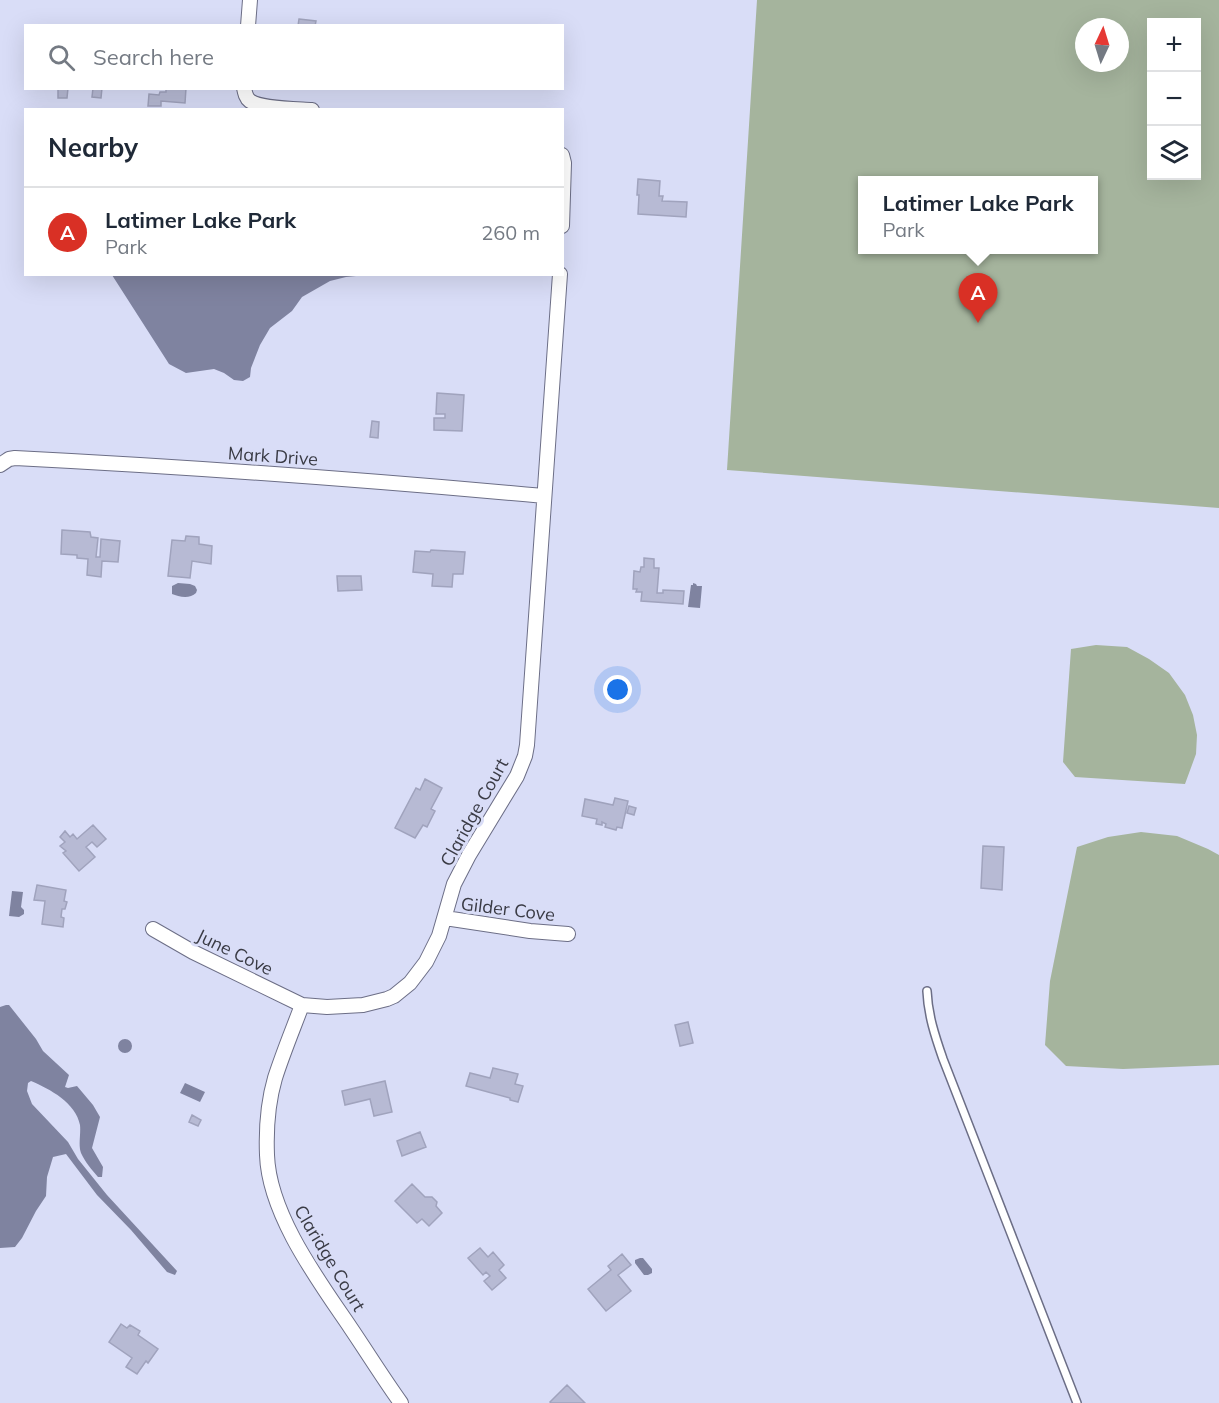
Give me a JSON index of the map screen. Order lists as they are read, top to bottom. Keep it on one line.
{"streets":{"street":["Mark Drive","Claridge Court","Gilder Cove","June Cove"]},"crossings":[["Mark Drive","Claridge Court"],["Claridge Court","Gilder Cove"],["Claridge Court","June Cove"]],"north":"top","page":{"map_buttons":["+","−"],"search":"Search here","heading":"Nearby","popup":["Latimer Lake Park","Park"],"list":[{"mark":"A","name":"Latimer Lake Park","note":"Park","value":"260 m"}],"pins":"A"}}
